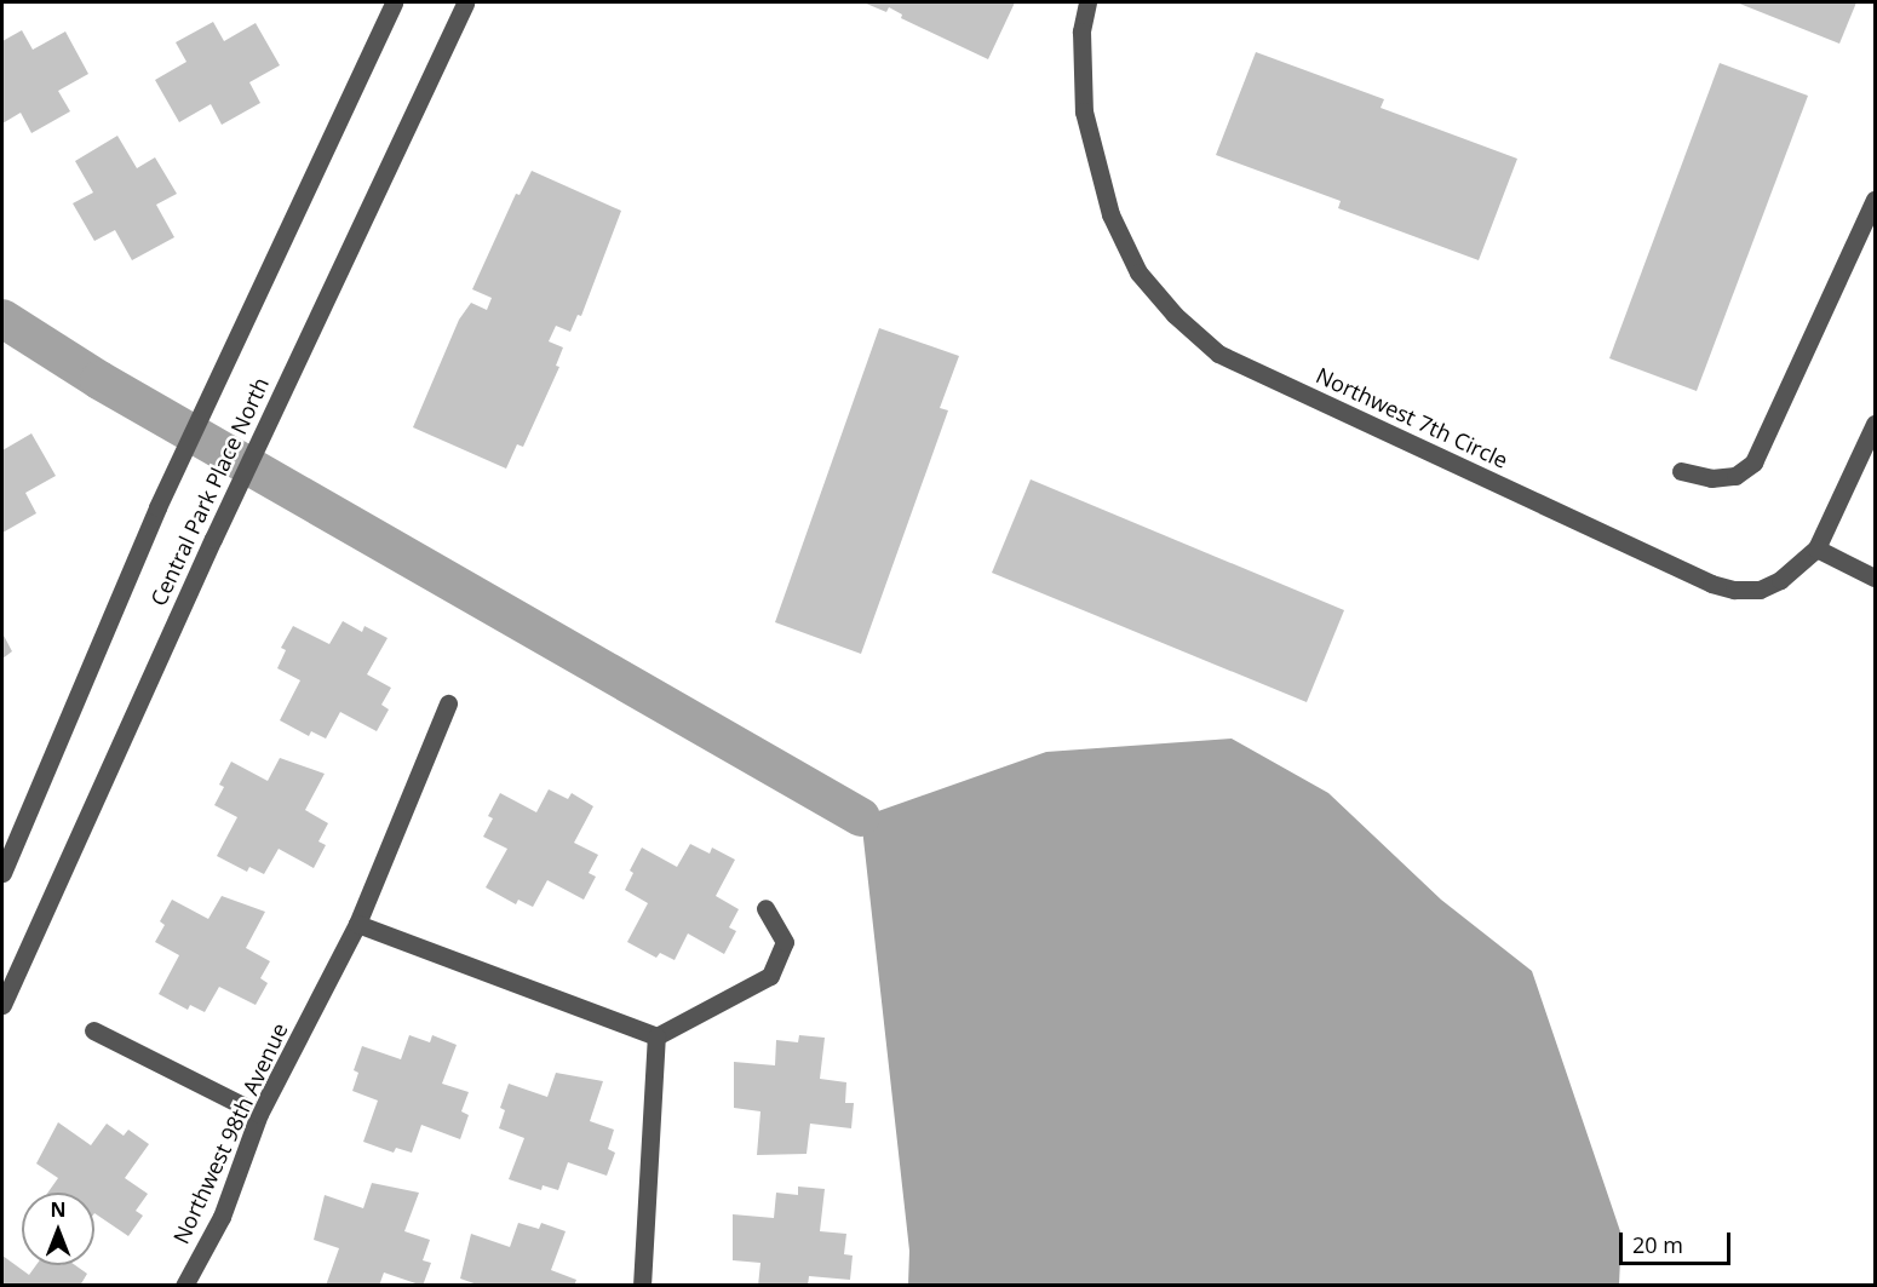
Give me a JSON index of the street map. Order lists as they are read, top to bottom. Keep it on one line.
{"streets":{"street":["Northwest 7th Circle","Central Park Place North","Northwest 98th Avenue"]},"scale_bar":"20 m","north":"top"}
